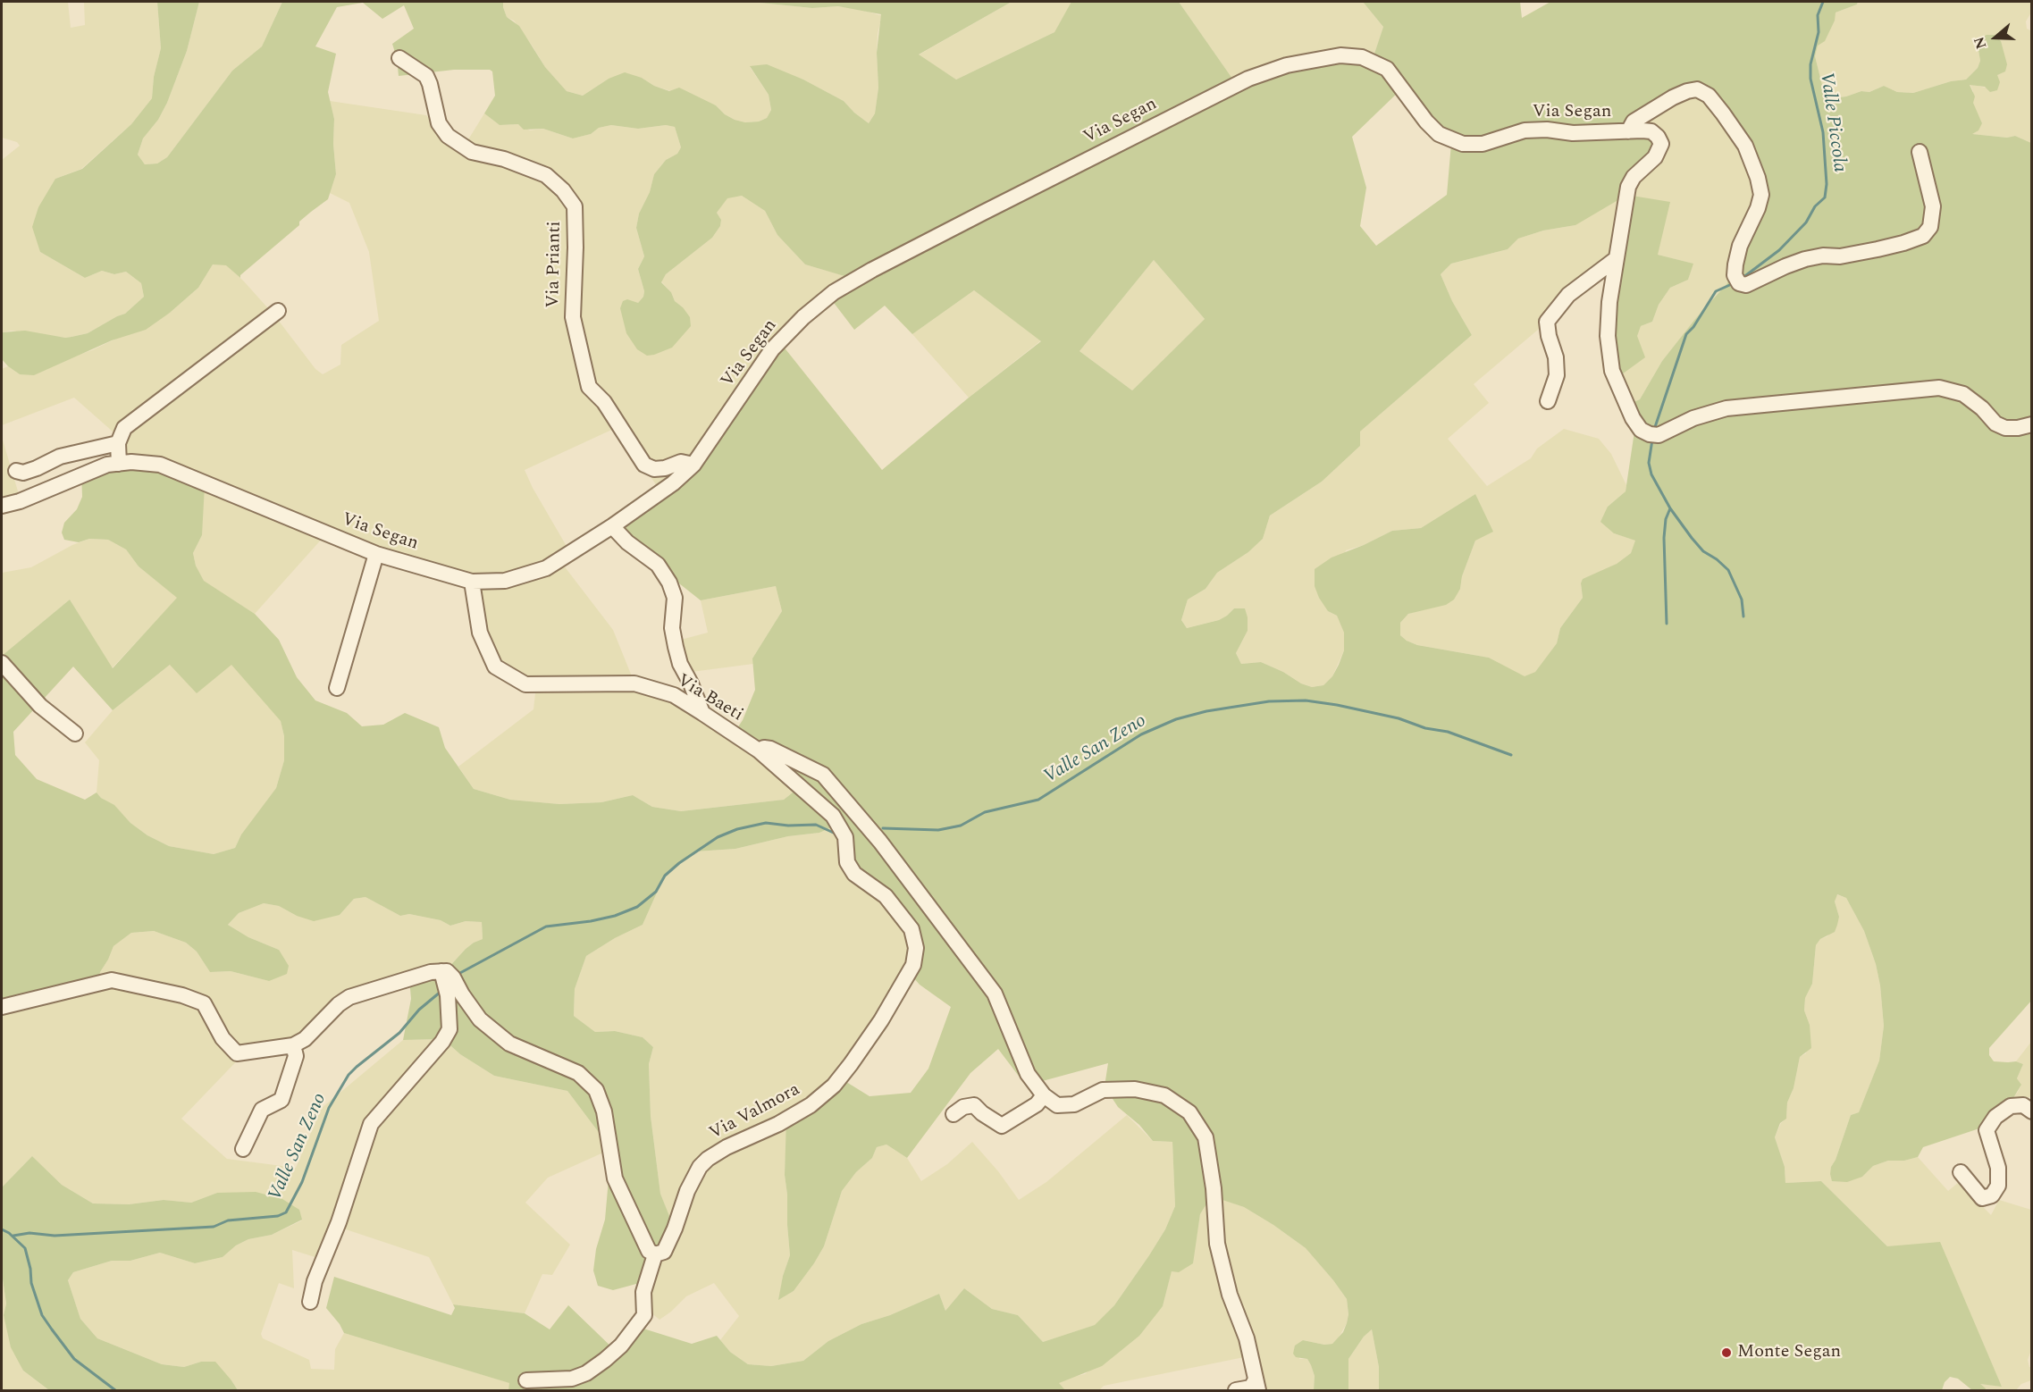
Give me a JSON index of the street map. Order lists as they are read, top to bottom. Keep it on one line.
{"streets":{"street":["Via Segan","Via Prianti","Via Baeti","Via Valmora"]},"crossings":[["Via Segan","Via Prianti"],["Via Segan","Via Baeti"],["Via Baeti","Via Valmora"]],"water":["Valle Piccola","Valle San Zeno"],"places":["Monte Segan"],"north":"left"}
